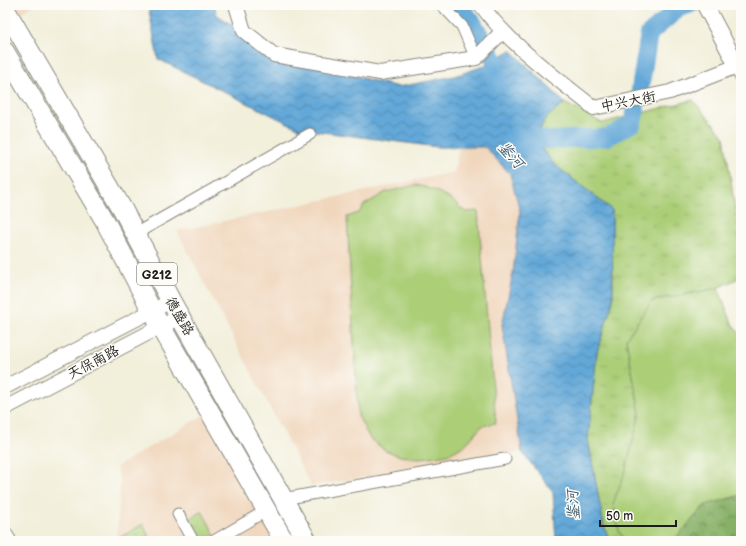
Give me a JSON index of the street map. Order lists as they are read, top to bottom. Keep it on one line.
{"streets":{"highway":["G212","德盛路"],"street":["中兴大街","天保南路"]},"crossings":[["G212","天保南路"],["德盛路","天保南路"]],"water":["鉴河"],"scale_bar":"50 m"}
